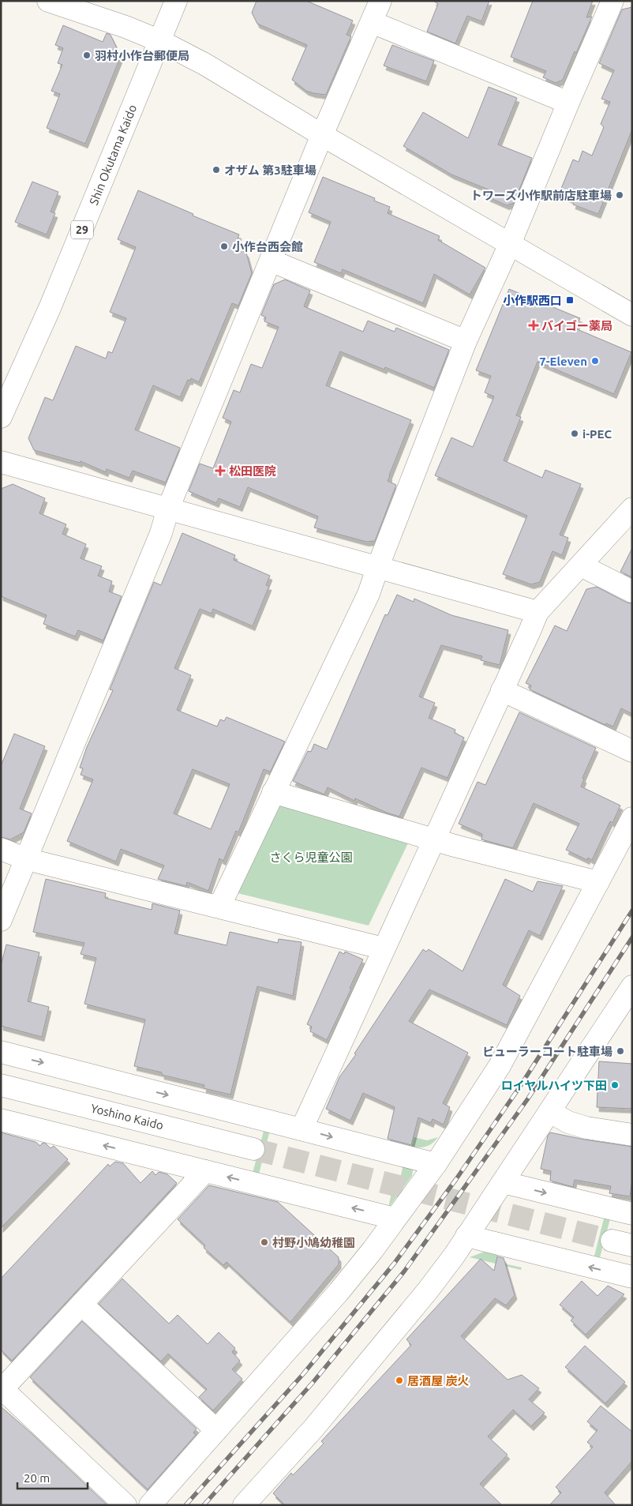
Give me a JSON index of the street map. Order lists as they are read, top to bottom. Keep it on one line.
{"streets":{"street":["Shin Okutama Kaido","29","Yoshino Kaido"]},"parks":["さくら児童公園"],"places":{"other":["羽村小作台郵便局","オザム 第3駐車場","トワーズ小作駅前店駐車場","小作台西会館","7-Eleven","i-PEC","ビューラーコート駐車場","ロイヤルハイツ下田","村野小鳩幼稚園","居酒屋 炭火"],"transit":["小作駅西口"],"health":["バイゴー薬局","松田医院"]},"scale_bar":"20 m"}
